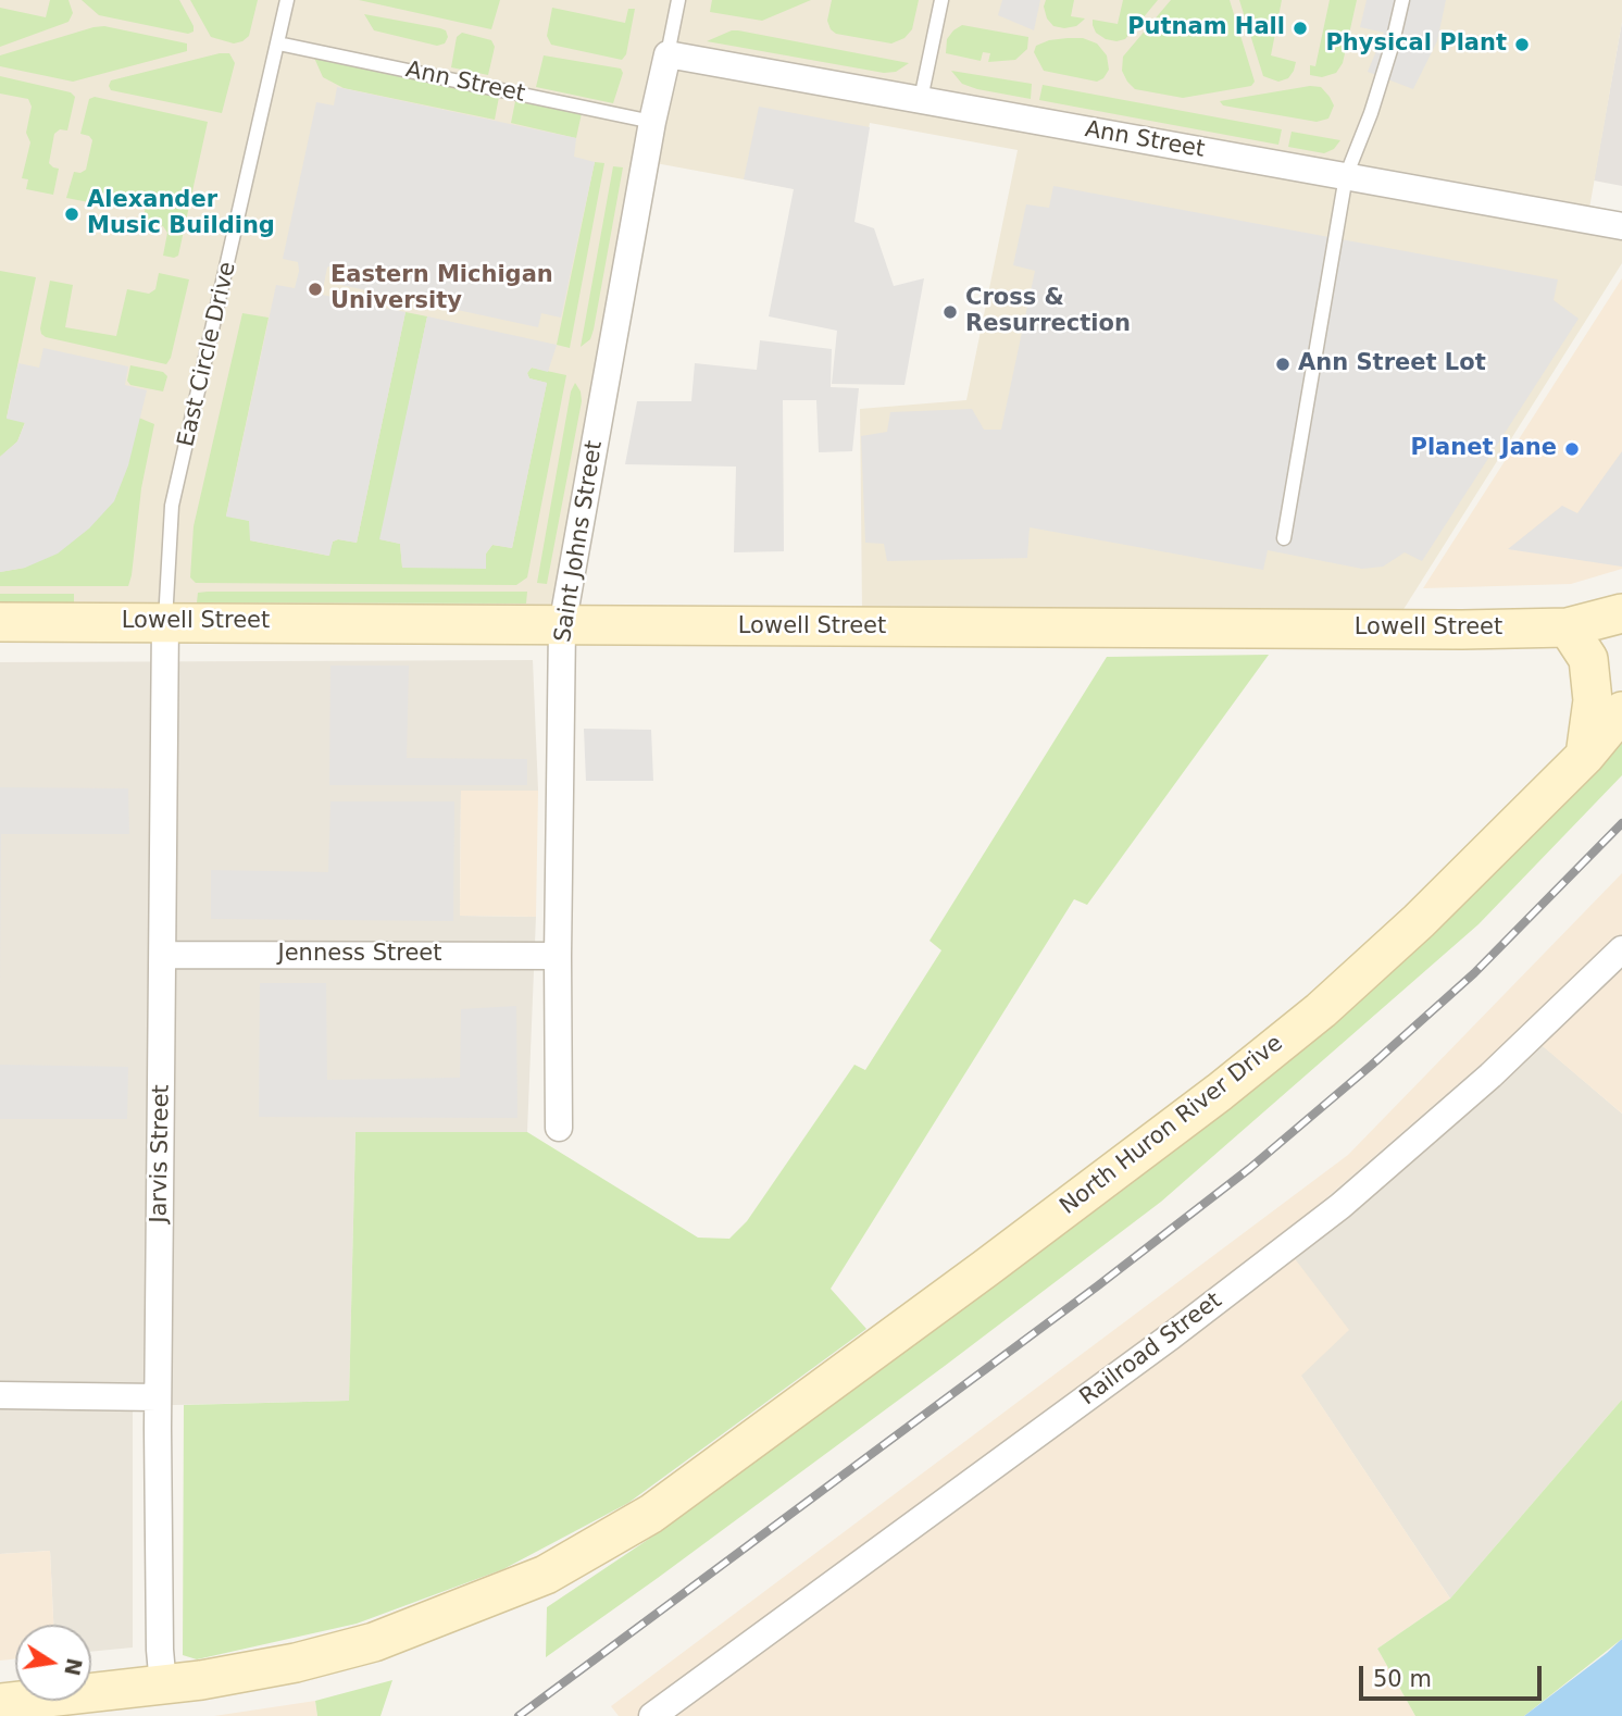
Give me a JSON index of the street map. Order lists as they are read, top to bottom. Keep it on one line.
{"streets":{"main road":["Lowell Street","North Huron River Drive"],"street":["Ann Street","Saint Johns Street","Jenness Street","Jarvis Street","Railroad Street"],"lane":["East Circle Drive"]},"crossings":[["Ann Street","East Circle Drive"],["Ann Street","Saint Johns Street"],["East Circle Drive","Lowell Street"],["East Circle Drive","Jarvis Street"],["Saint Johns Street","Lowell Street"],["Saint Johns Street","Jenness Street"],["Lowell Street","Jarvis Street"],["Jenness Street","Jarvis Street"],["North Huron River Drive","Jarvis Street"]],"places":["Putnam Hall","Physical Plant","Alexander Music Building","Eastern Michigan University","Cross & Resurrection","Ann Street Lot","Planet Jane"],"scale_bar":"50 m","north":"right"}
